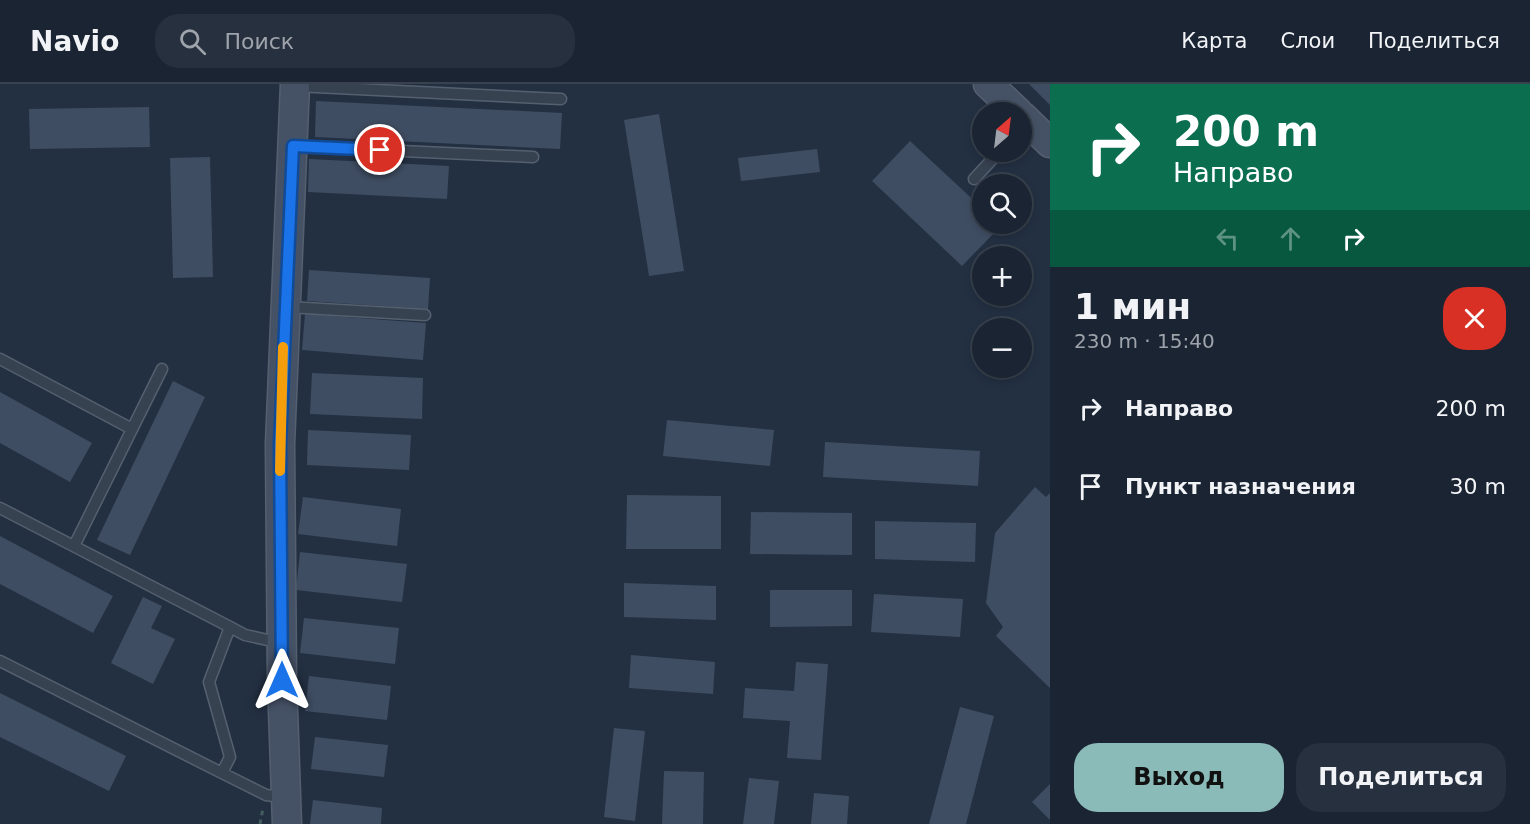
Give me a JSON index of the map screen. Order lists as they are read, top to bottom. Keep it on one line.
{"north":"top right","page":{"header":"Navio","search":"Поиск","nav":["Карта","Слои","Поделиться"],"turn":["200 m","Направо"],"map_buttons":["+","−"],"heading":["1 мин","230 m · 15:40"],"list":[{"name":"Направо","value":"200 m"},{"name":"Пункт назначения","value":"30 m"}],"buttons":["Выход","Поделиться"]}}
